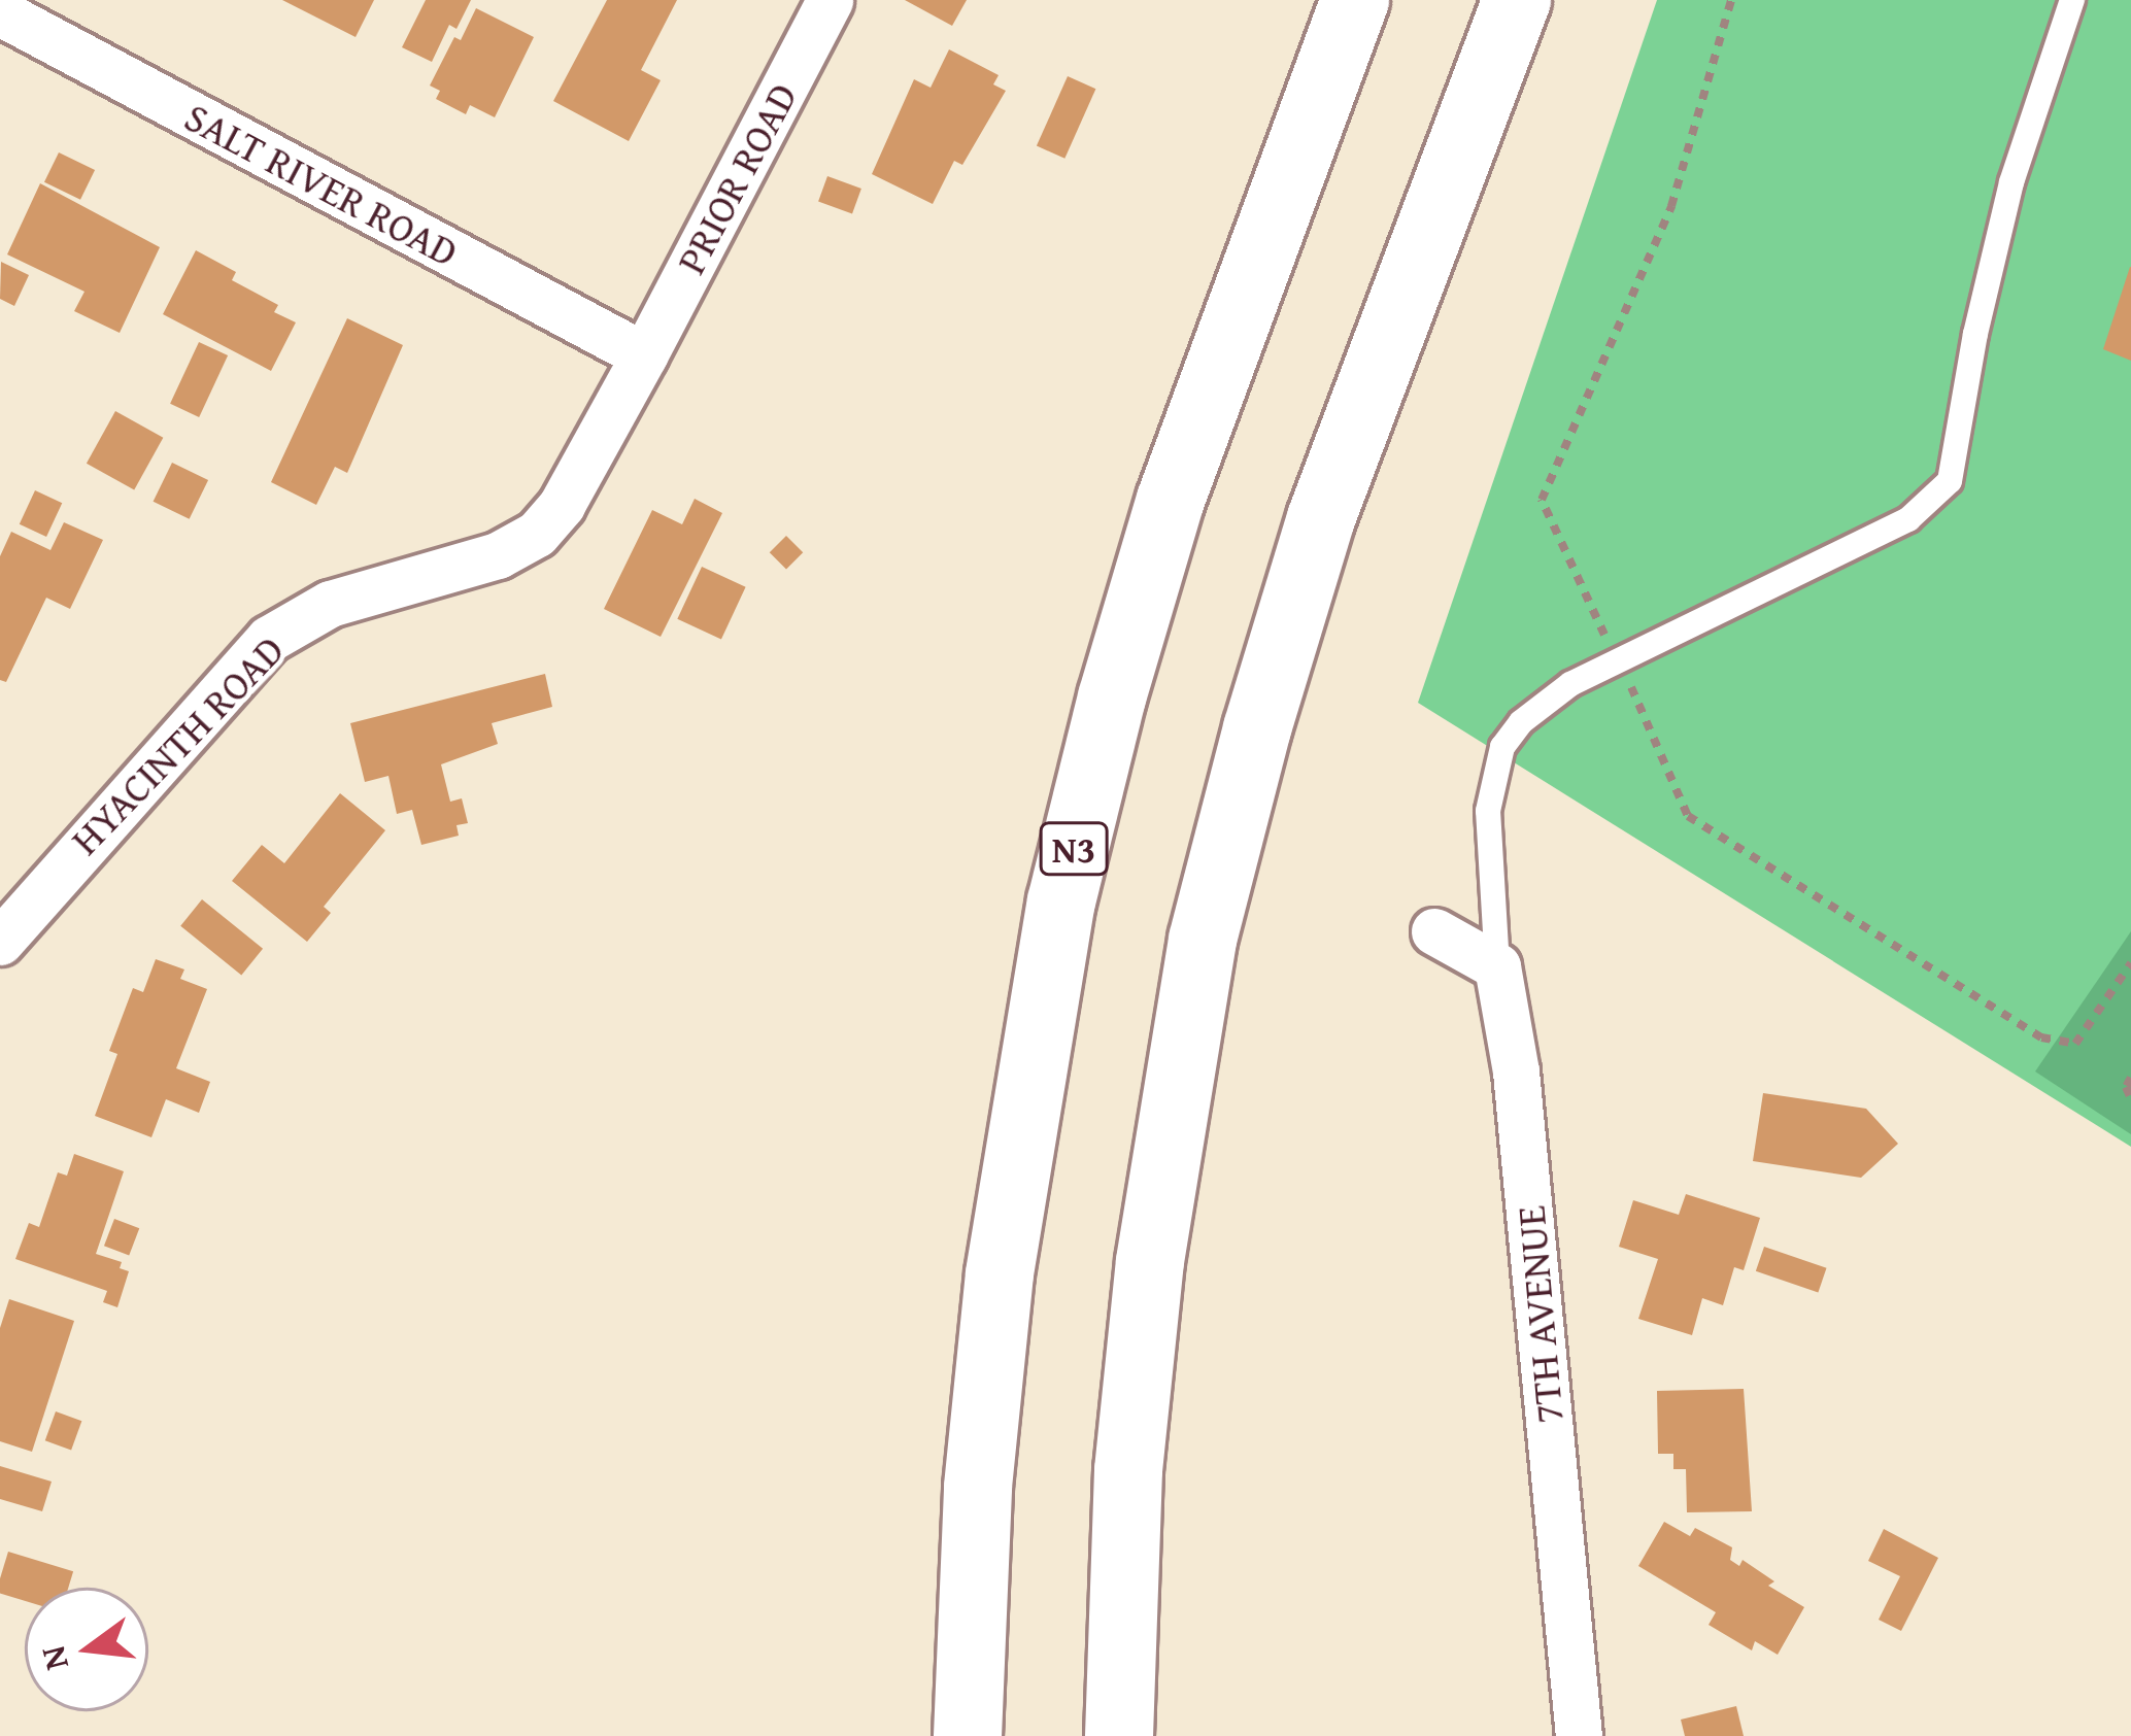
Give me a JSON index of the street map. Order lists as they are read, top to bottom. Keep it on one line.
{"streets":{"highway":["N3"],"street":["PRIOR ROAD","SALT RIVER ROAD","HYACINTH ROAD","7TH AVENUE"]},"crossings":[["PRIOR ROAD","SALT RIVER ROAD"],["PRIOR ROAD","HYACINTH ROAD"],["SALT RIVER ROAD","HYACINTH ROAD"]],"north":"left"}
